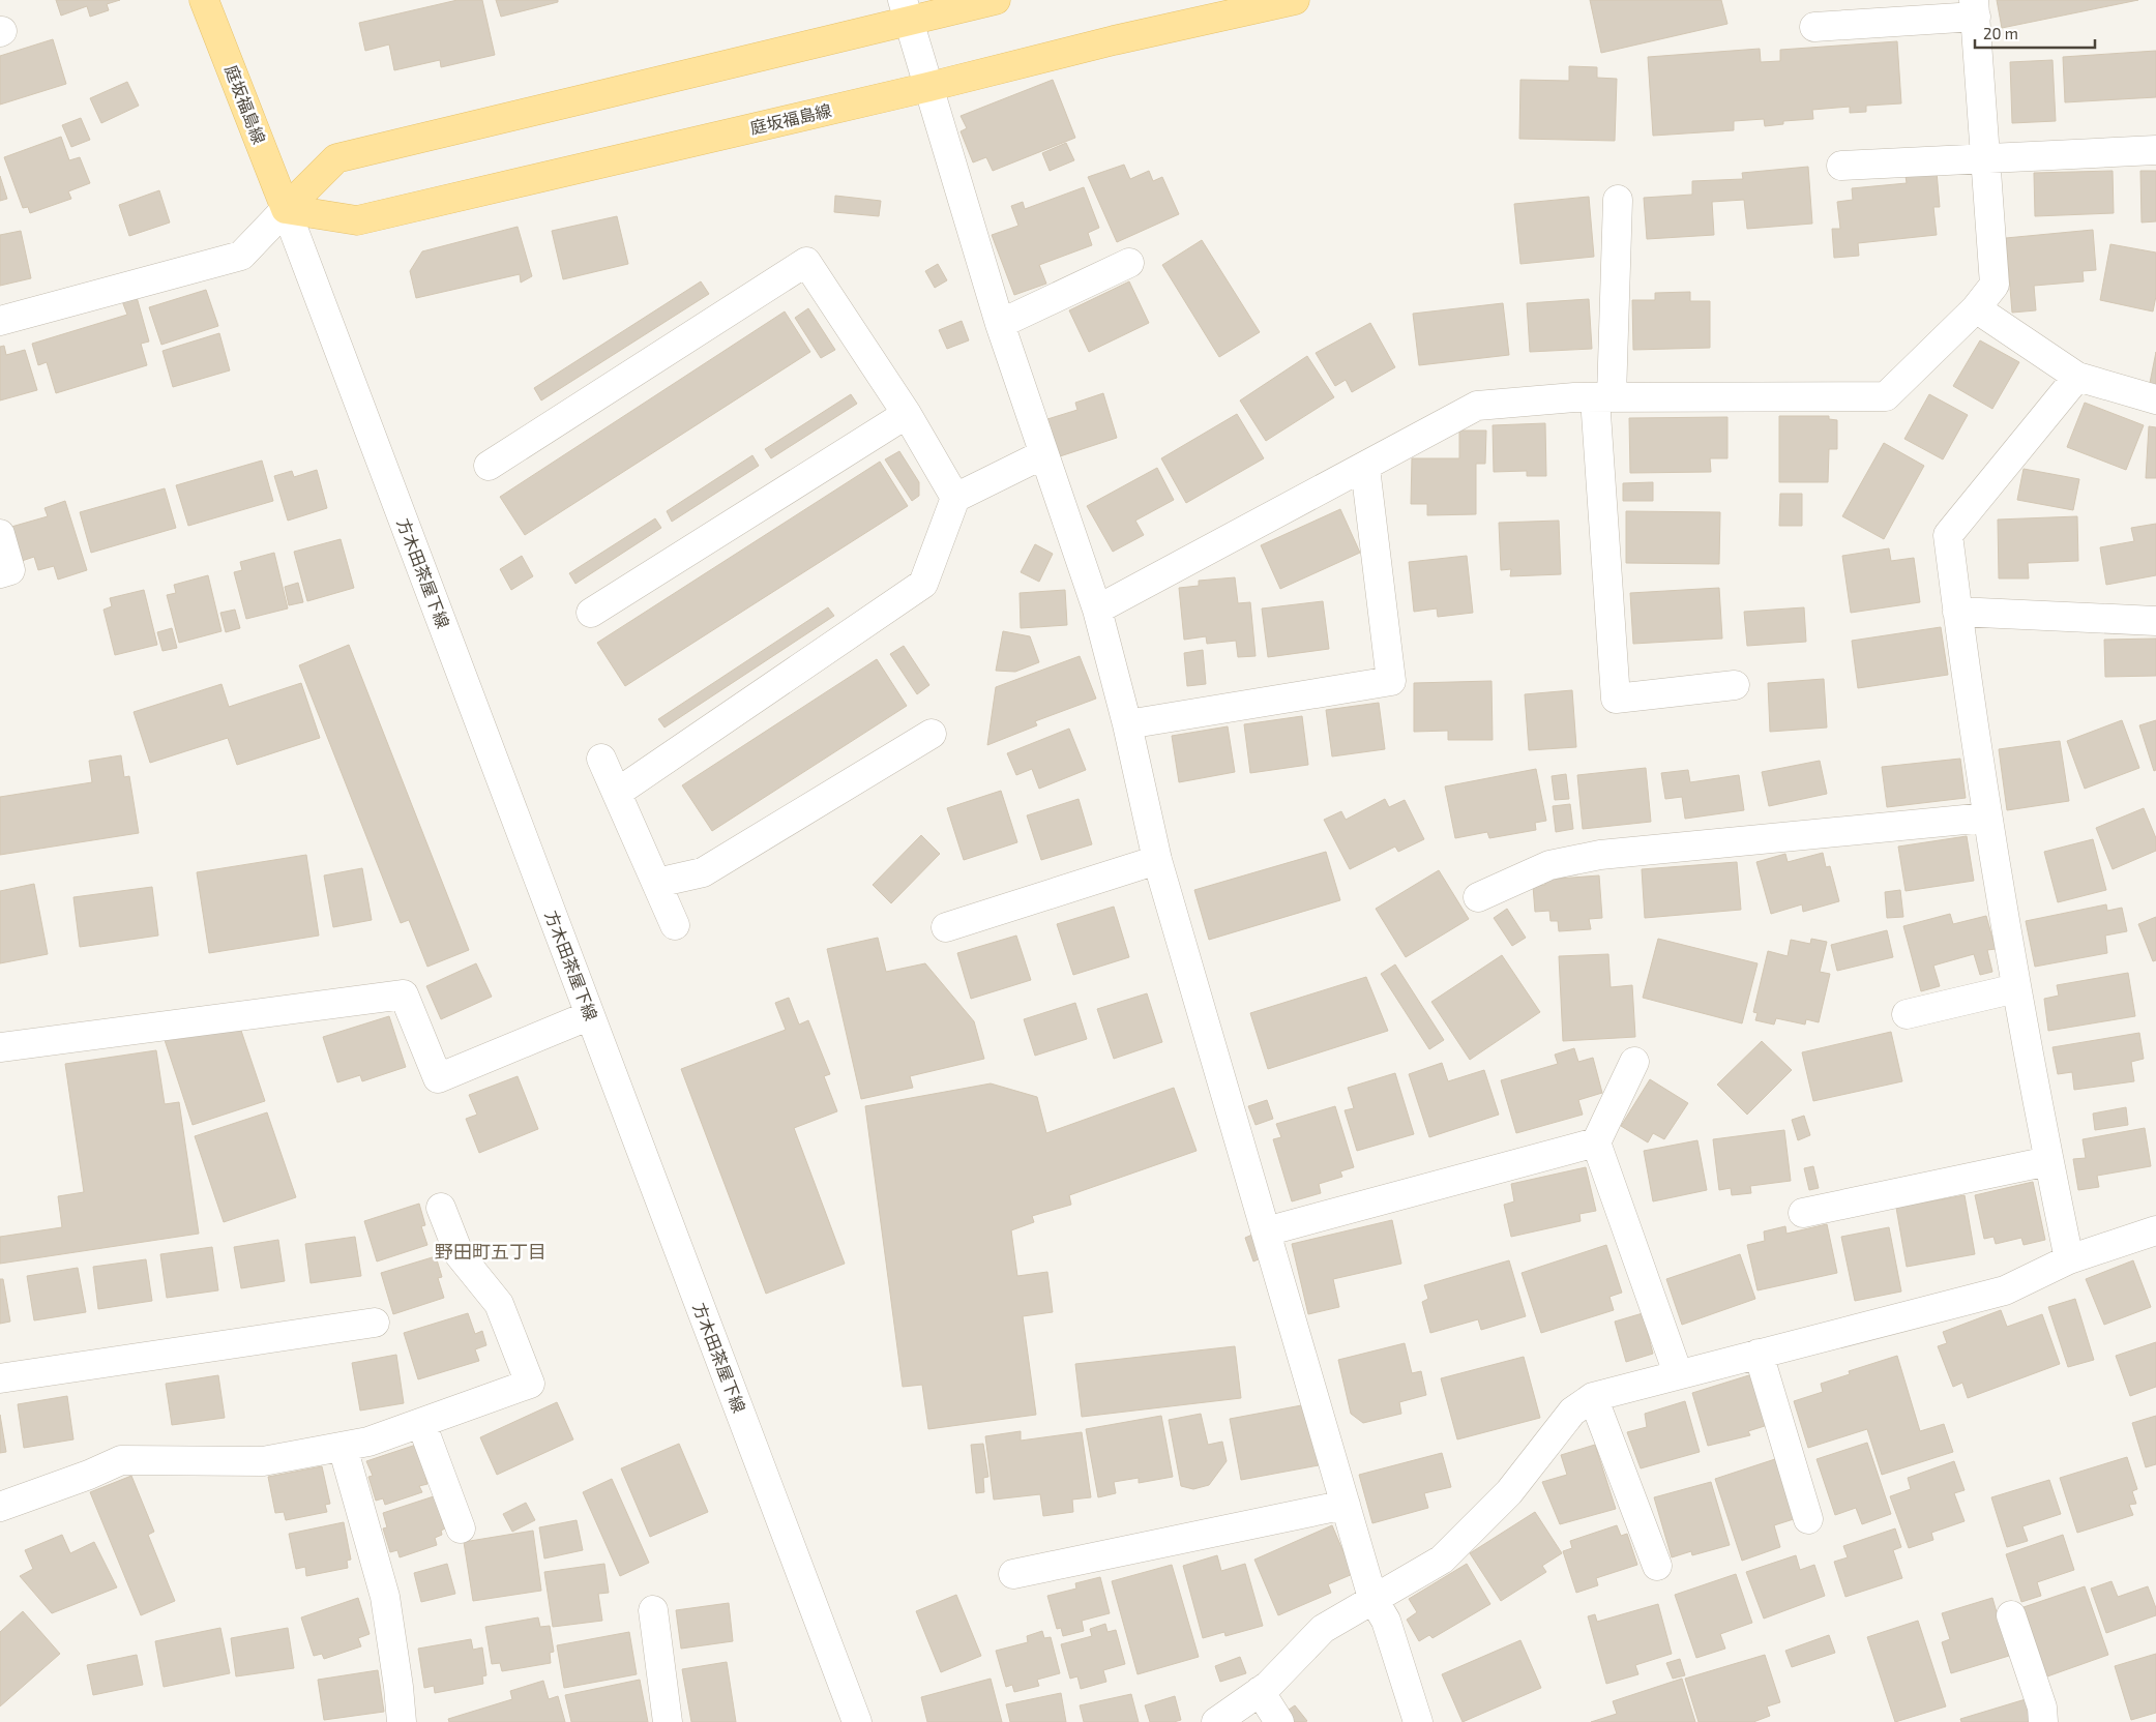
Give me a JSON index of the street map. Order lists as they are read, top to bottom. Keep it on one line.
{"streets":{"main road":["庭坂福島線"],"street":["方木田茶屋下線"]},"crossings":[["庭坂福島線","方木田茶屋下線"]],"districts":["野田町五丁目"],"scale_bar":"20 m"}
